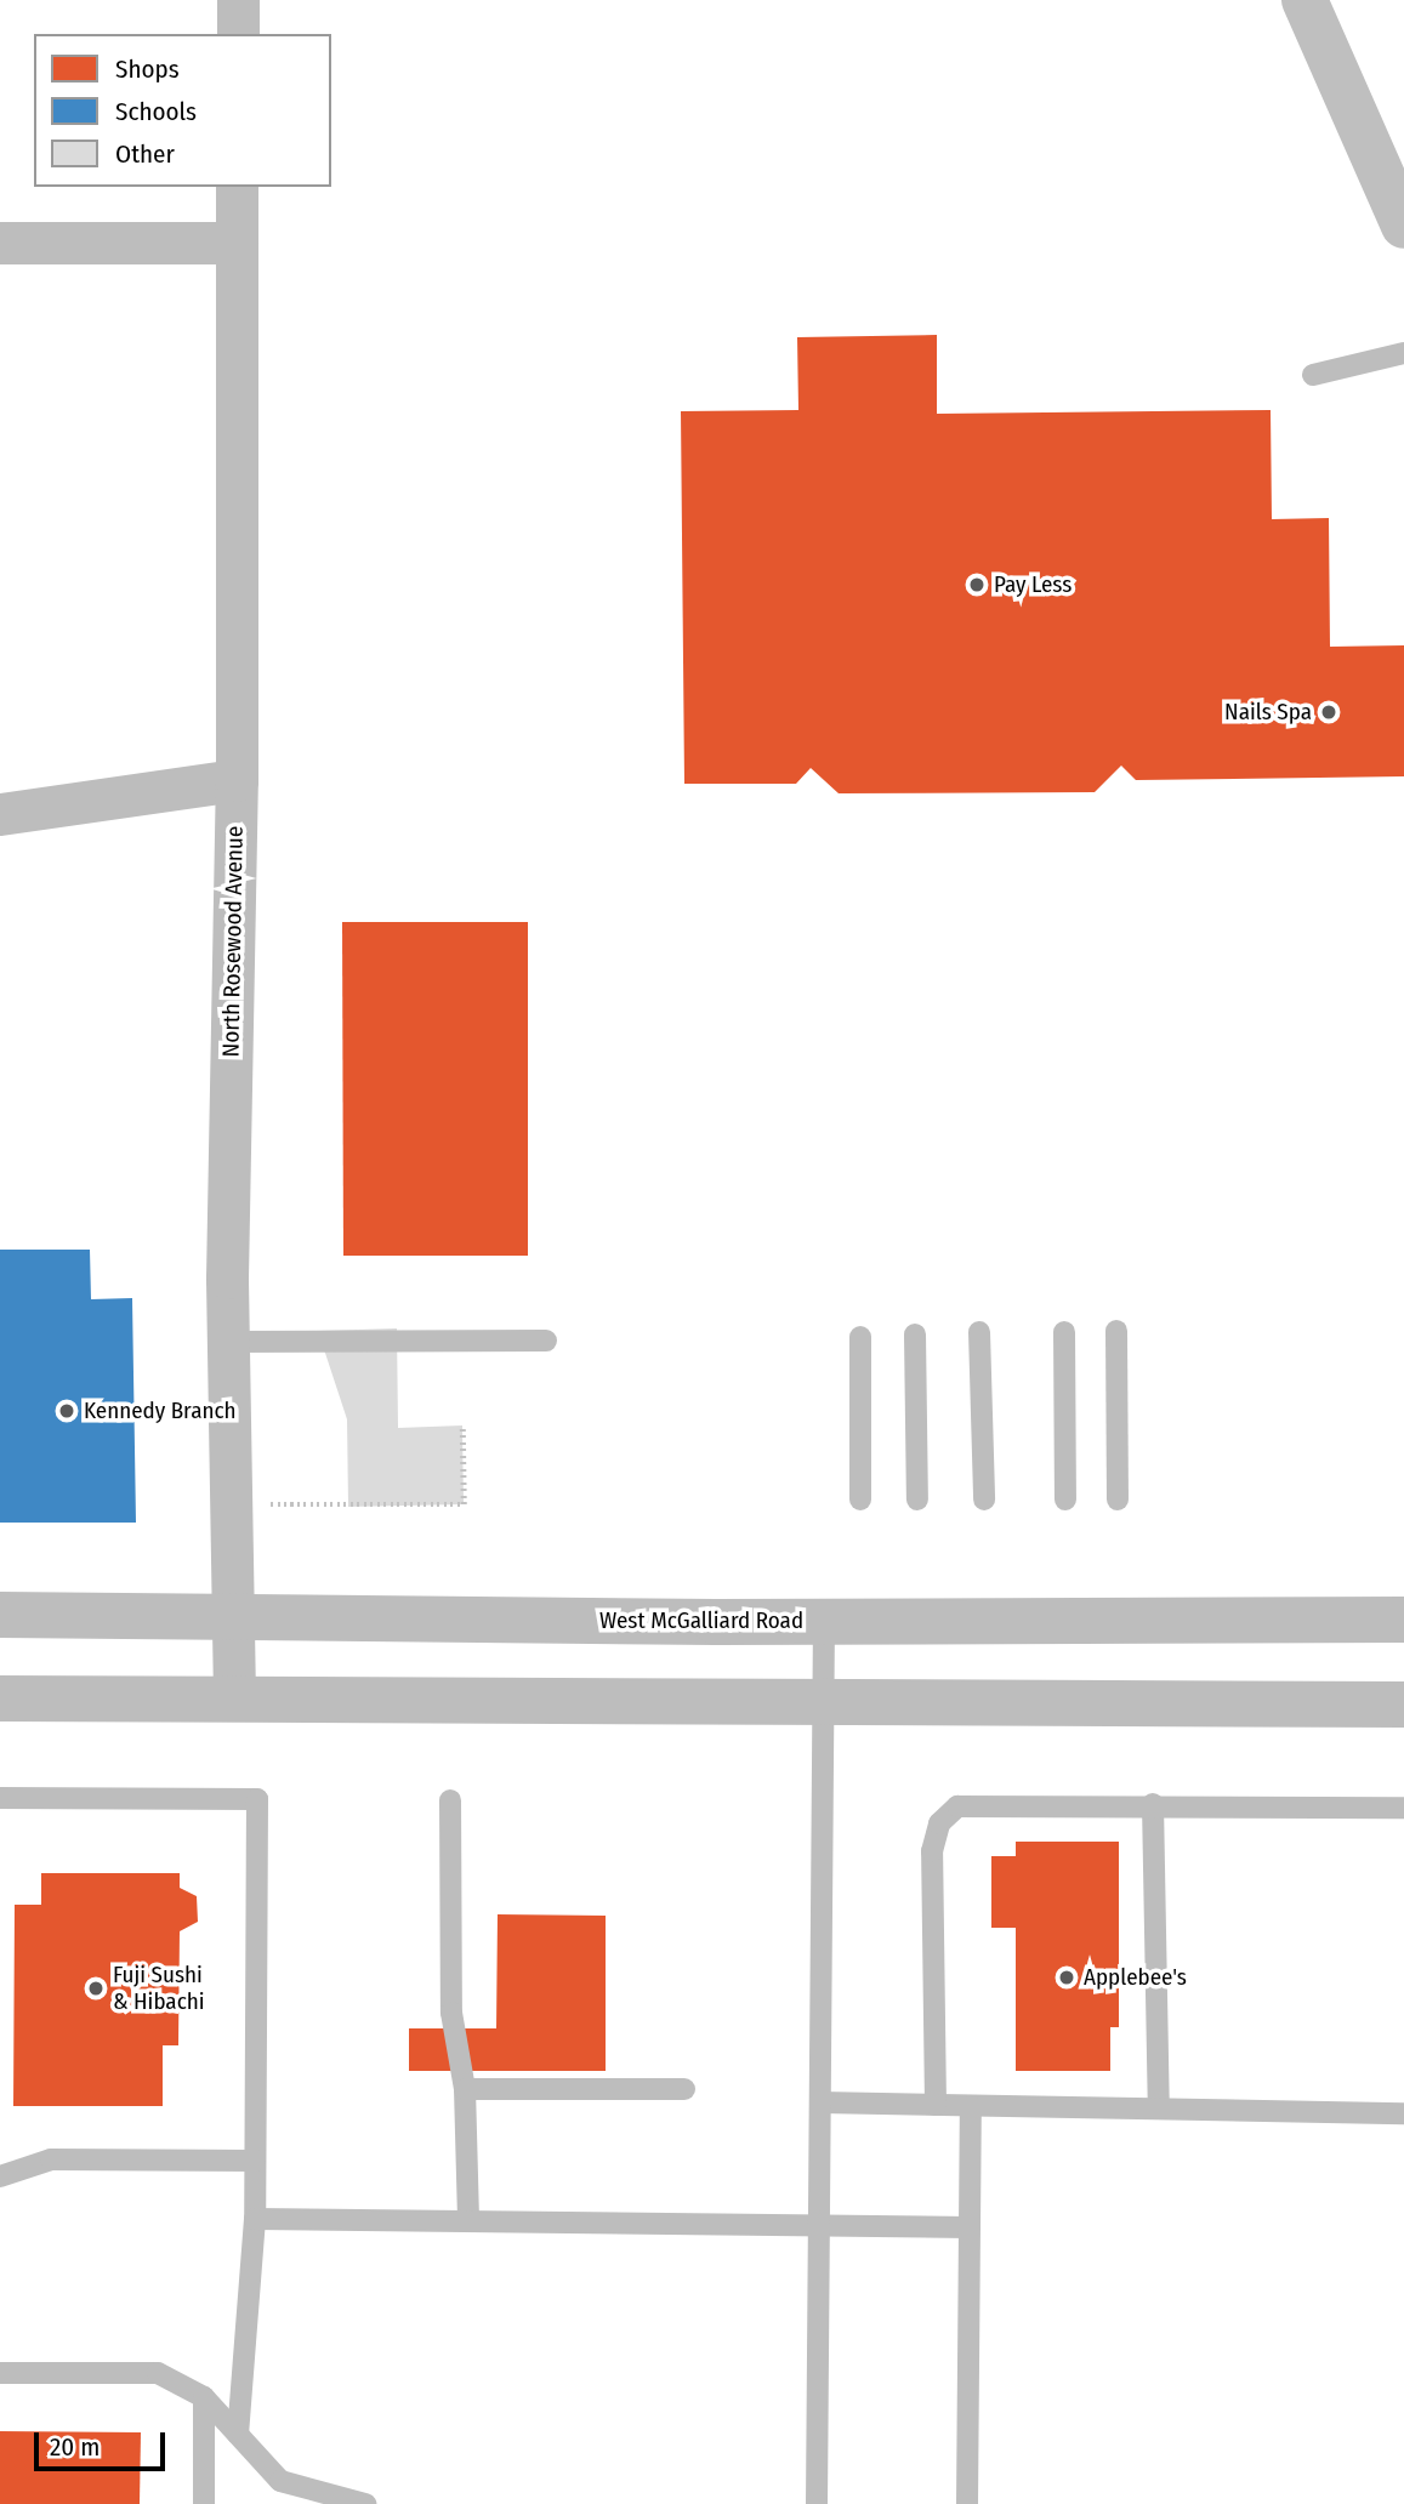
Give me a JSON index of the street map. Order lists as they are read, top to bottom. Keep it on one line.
{"streets":{"main road":["West McGalliard Road"],"street":["North Rosewood Avenue"]},"crossings":[["North Rosewood Avenue","West McGalliard Road"]],"places":["Pay Less","Nails Spa","Kennedy Branch","Applebee's","Fuji Sushi & Hibachi"],"legend":["Shops","Schools","Other"],"scale_bar":"20 m"}
